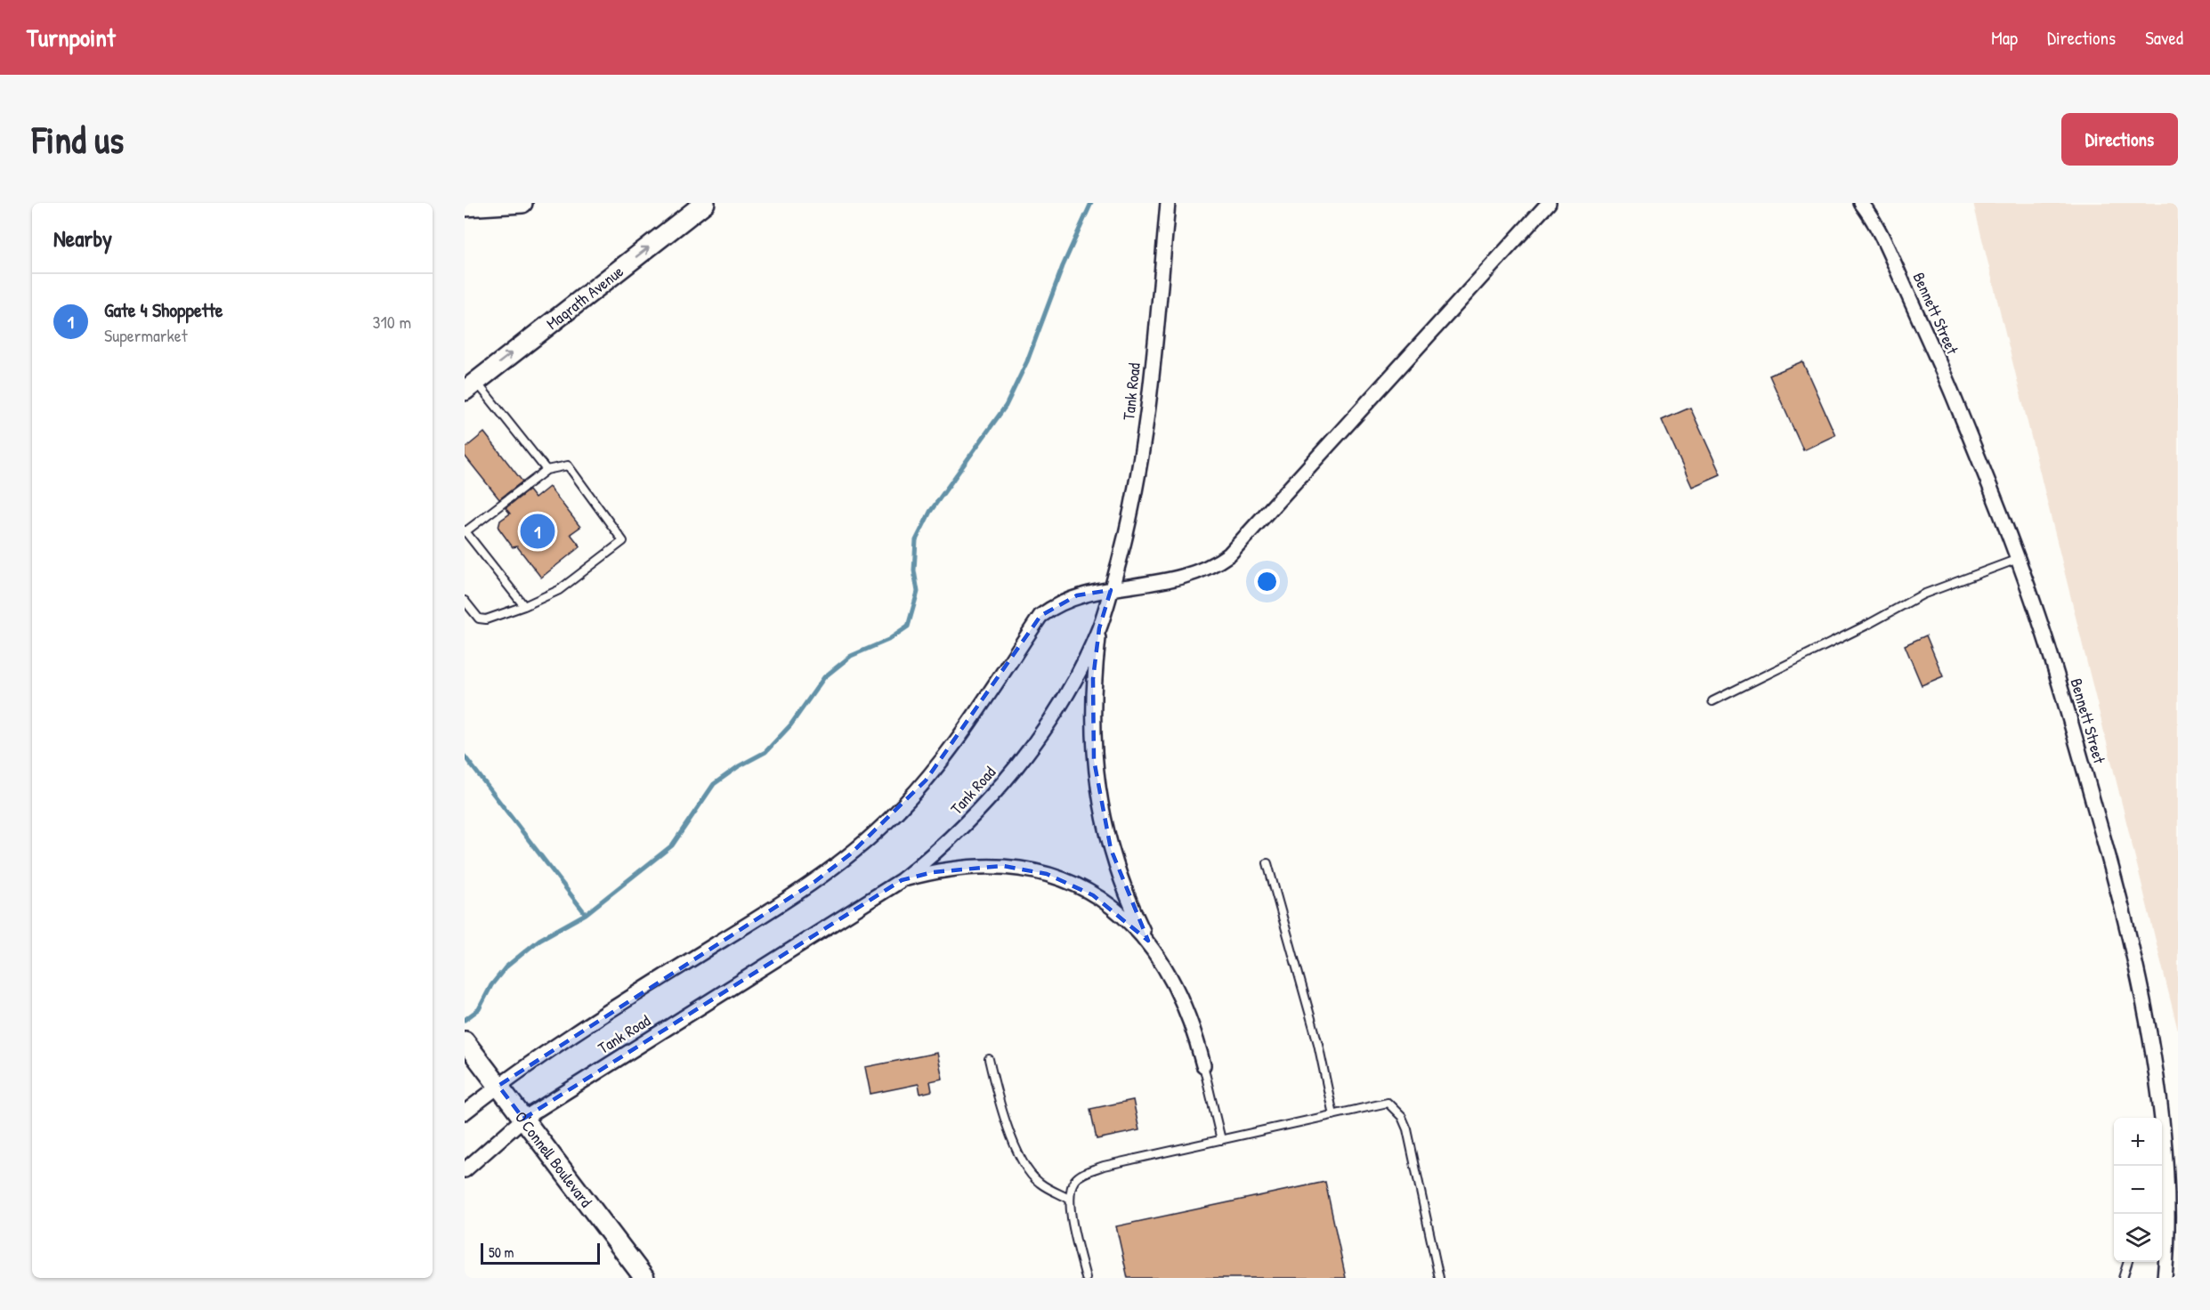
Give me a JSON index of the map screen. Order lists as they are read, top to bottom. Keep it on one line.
{"streets":{"main road":["Magrath Avenue","O'Connell Boulevard"],"street":["Bennett Street","Tank Road"]},"crossings":[["Tank Road","O'Connell Boulevard"]],"one_way":["Magrath Avenue"],"scale_bar":"50 m","page":{"header":"Turnpoint","nav":["Map","Directions","Saved"],"buttons":"Directions","title":"Find us","heading":"Nearby","list":[{"mark":"1","name":"Gate 4 Shoppette","note":"Supermarket","value":"310 m"}],"pins":"1","map_buttons":["+","−"],"scale":"50 m"}}
